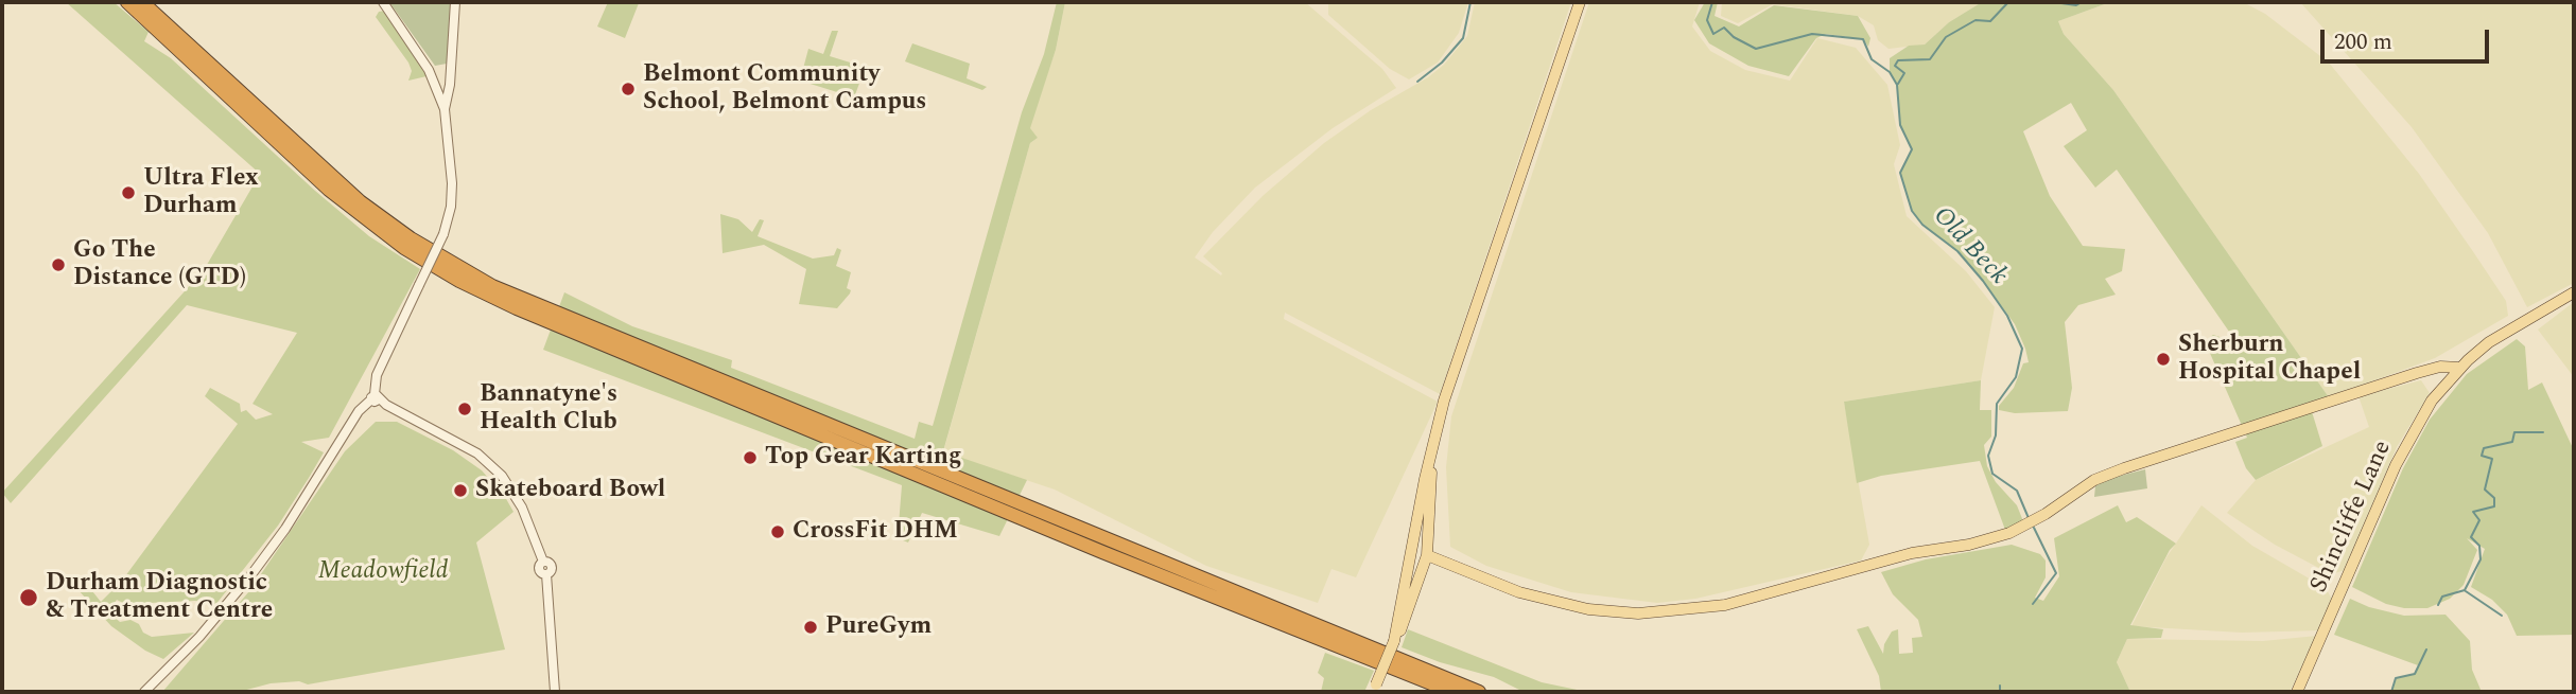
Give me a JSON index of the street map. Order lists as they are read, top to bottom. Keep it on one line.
{"streets":{"main road":["Shincliffe Lane"]},"water":["Old Beck"],"parks":["Meadowfield"],"places":["Belmont Community School, Belmont Campus","Ultra Flex Durham","Go The Distance (GTD)","Sherburn Hospital Chapel","Bannatyne's Health Club","Top Gear Karting","Skateboard Bowl","CrossFit DHM","Durham Diagnostic & Treatment Centre","PureGym"],"scale_bar":"200 m"}
